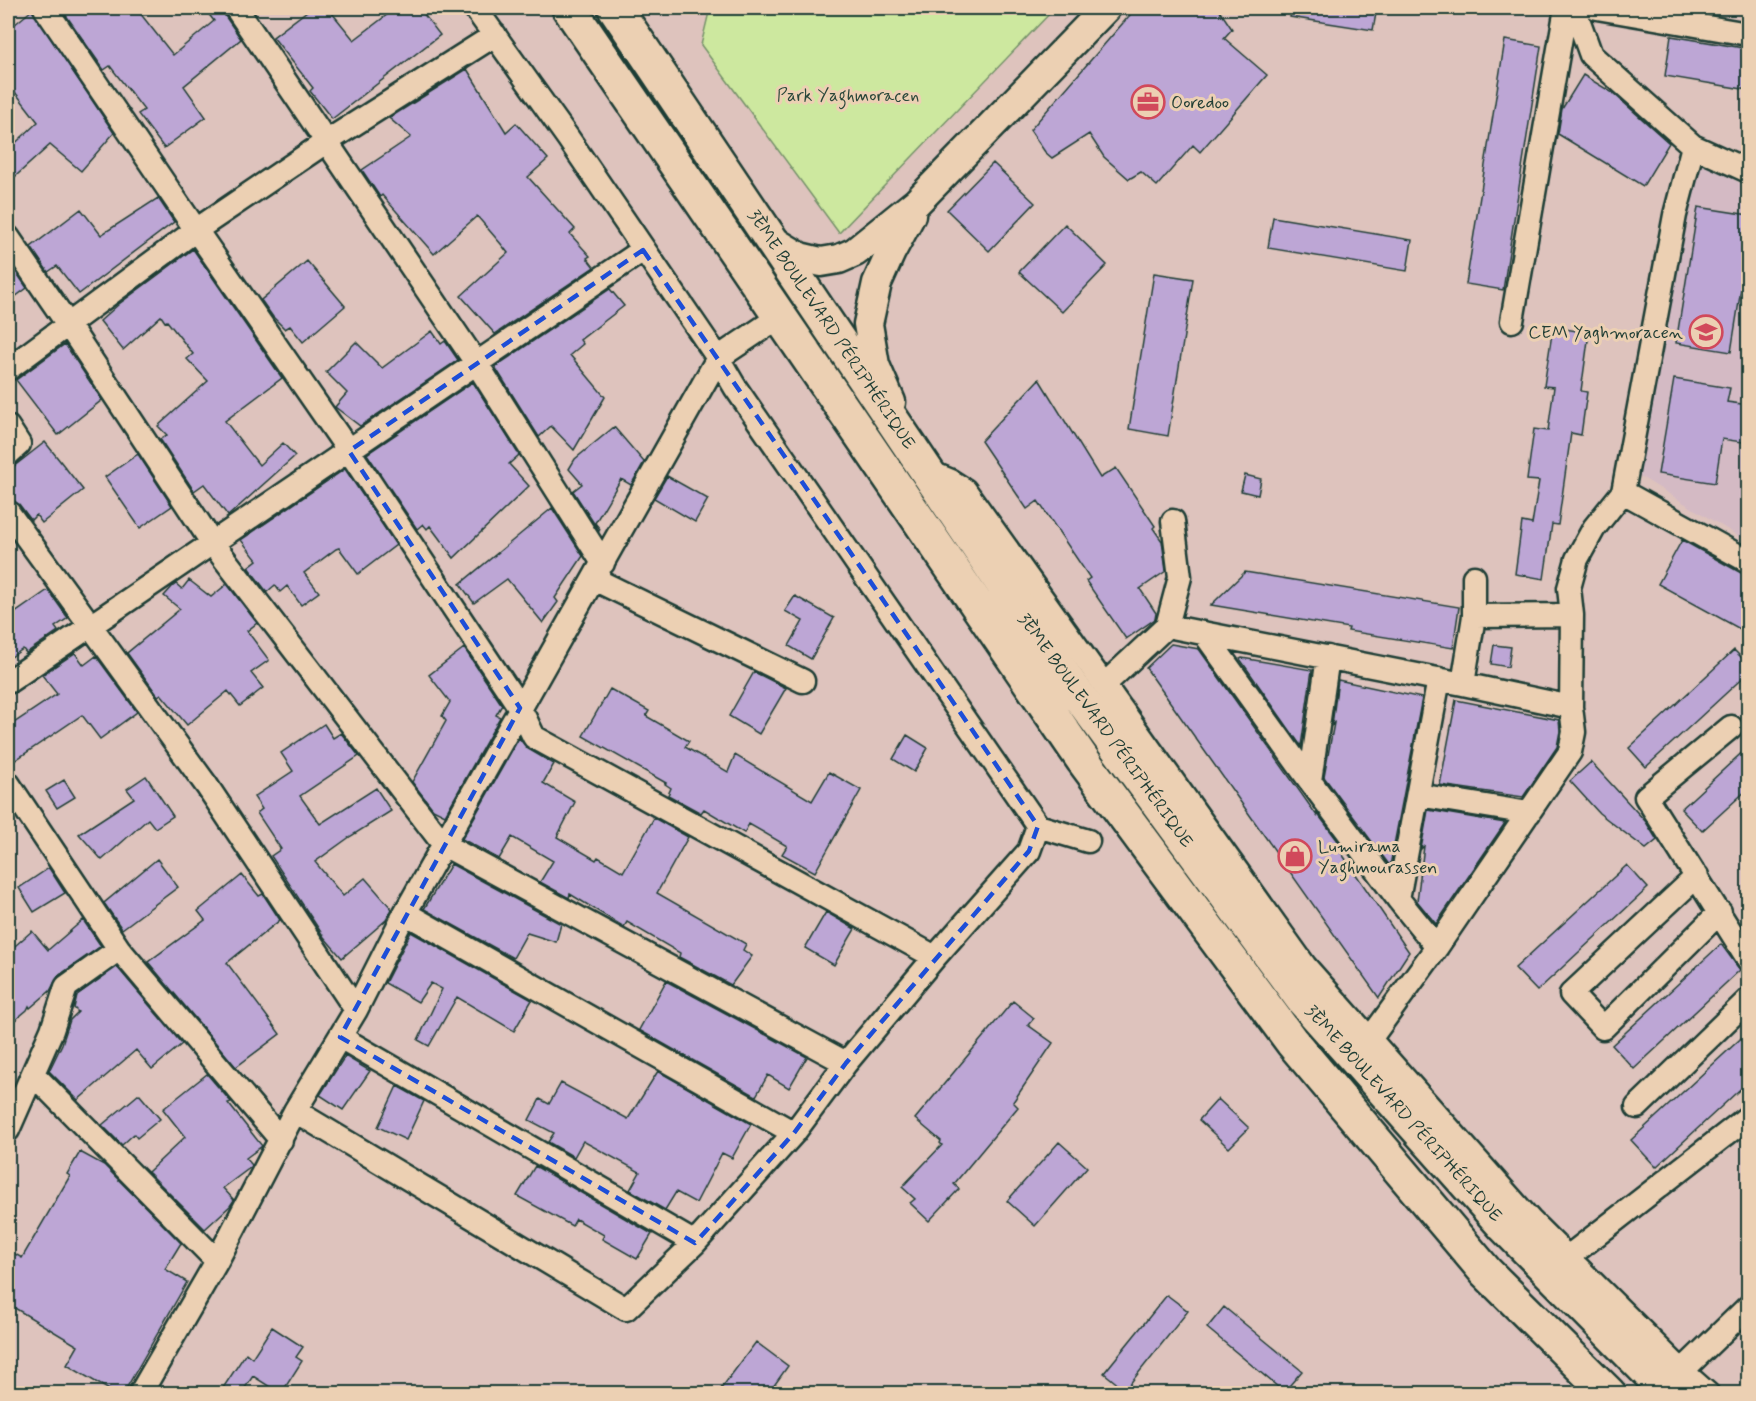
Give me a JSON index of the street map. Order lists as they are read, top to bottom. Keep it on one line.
{"streets":{"highway":["3ÈME BOULEVARD PÉRIPHÉRIQUE"]},"parks":["Park Yaghmoracen"],"places":{"office":["Ooredoo"],"school or university":["CEM Yaghmoracen"],"shop":["Lumirama Yaghmourassen"]}}
